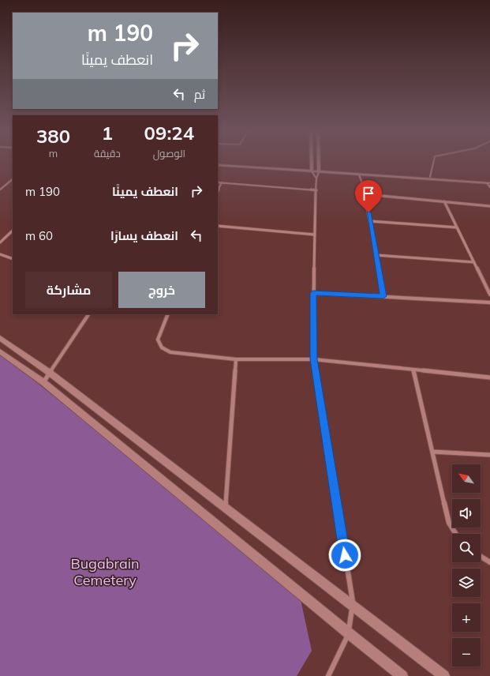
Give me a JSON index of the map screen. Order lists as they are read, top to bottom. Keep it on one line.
{"parks":["Bugabrain Cemetery"],"north":"top left","page":{"turn":["190 m","انعطف يمينًا"],"then":"ثم","eta":["09:24","الوصول","1","دقيقة","380","m"],"list":[{"name":"انعطف يمينًا","value":"190 m"},{"name":"انعطف يسارًا","value":"60 m"}],"buttons":["خروج","مشاركة"],"map_buttons":["+","−"]}}
